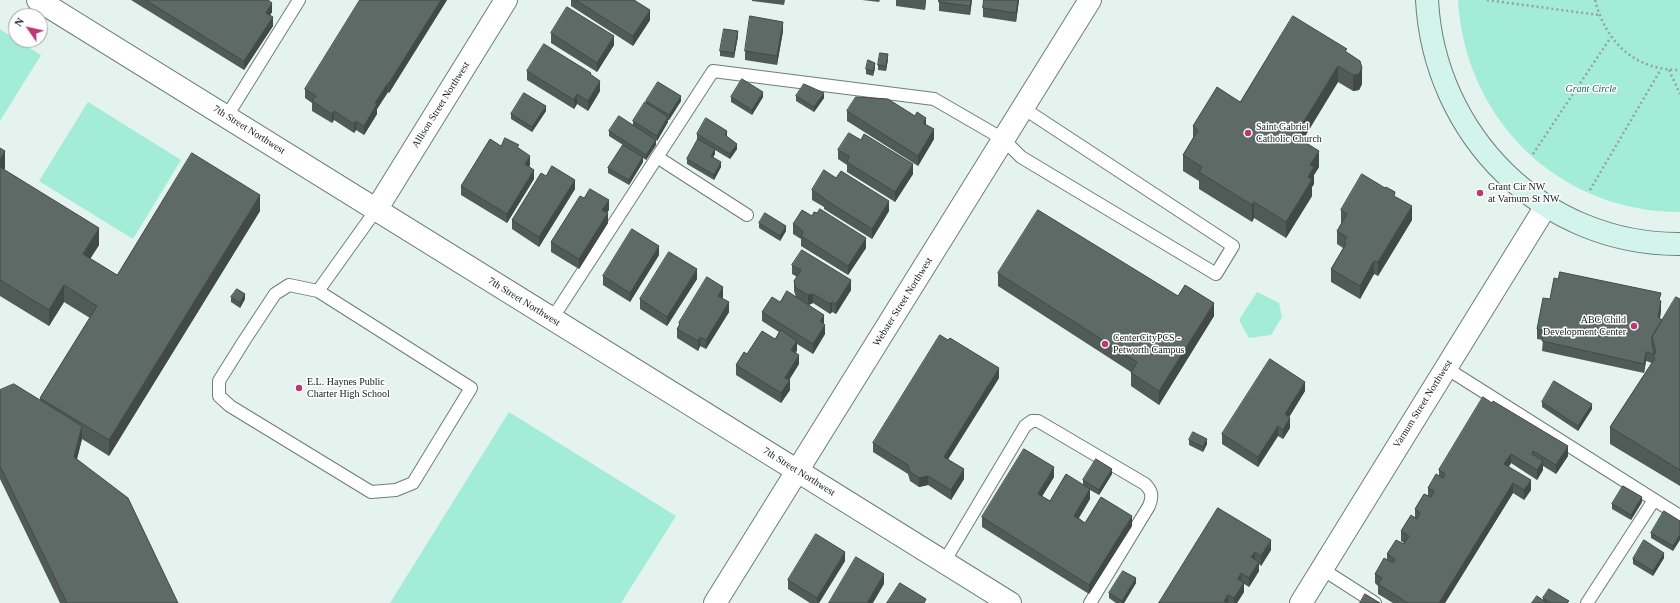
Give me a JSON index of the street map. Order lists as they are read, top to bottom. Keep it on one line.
{"streets":{"street":["Allison Street Northwest","7th Street Northwest","Webster Street Northwest","Varnum Street Northwest"]},"crossings":[["Allison Street Northwest","7th Street Northwest"],["7th Street Northwest","Webster Street Northwest"]],"parks":["Grant Circle"],"places":["Saint Gabriel Catholic Church","Grant Cir NW at Varnum St NW","ABC Child Development Center","CenterCityPCS - Petworth Campus","E.L. Haynes Public Charter High School"],"north":"top left"}
